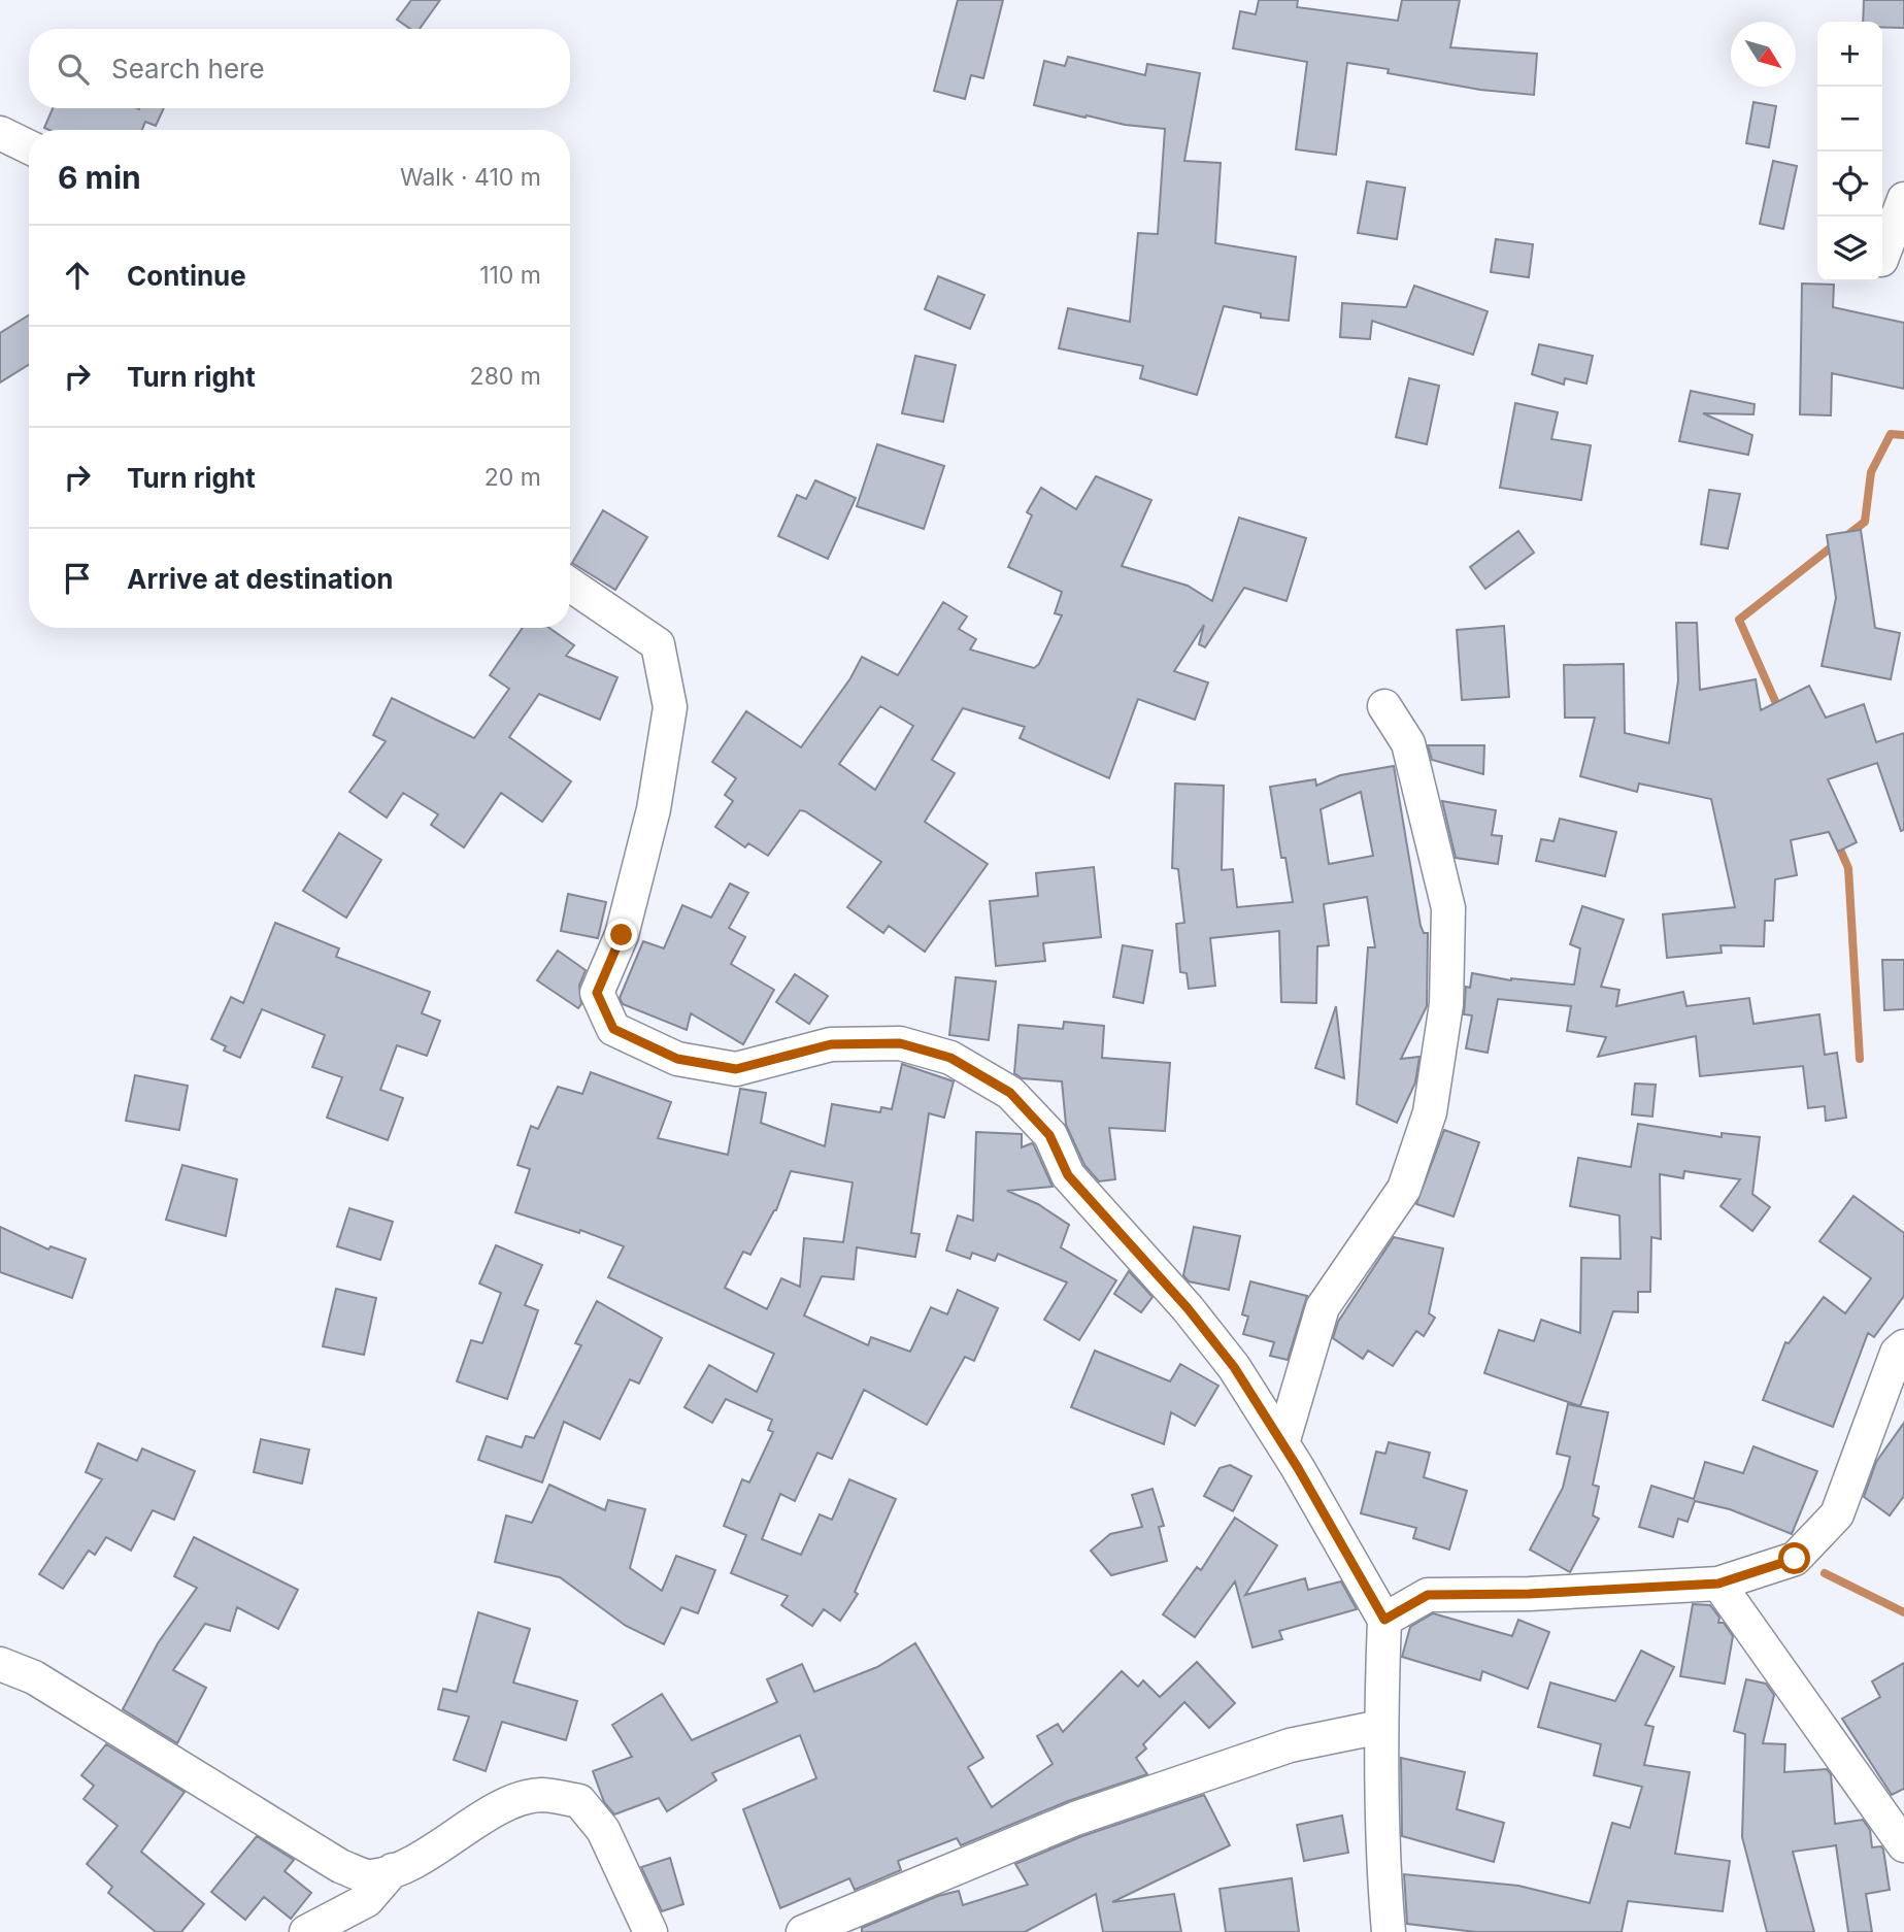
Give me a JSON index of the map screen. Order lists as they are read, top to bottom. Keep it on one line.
{"north":"bottom right","page":{"map_buttons":["+","−"],"search":"Search here","heading":["6 min","Walk · 410 m"],"list":[["Continue","110 m"],["Turn right","280 m"],["Turn right","20 m"],"Arrive at destination"]}}
